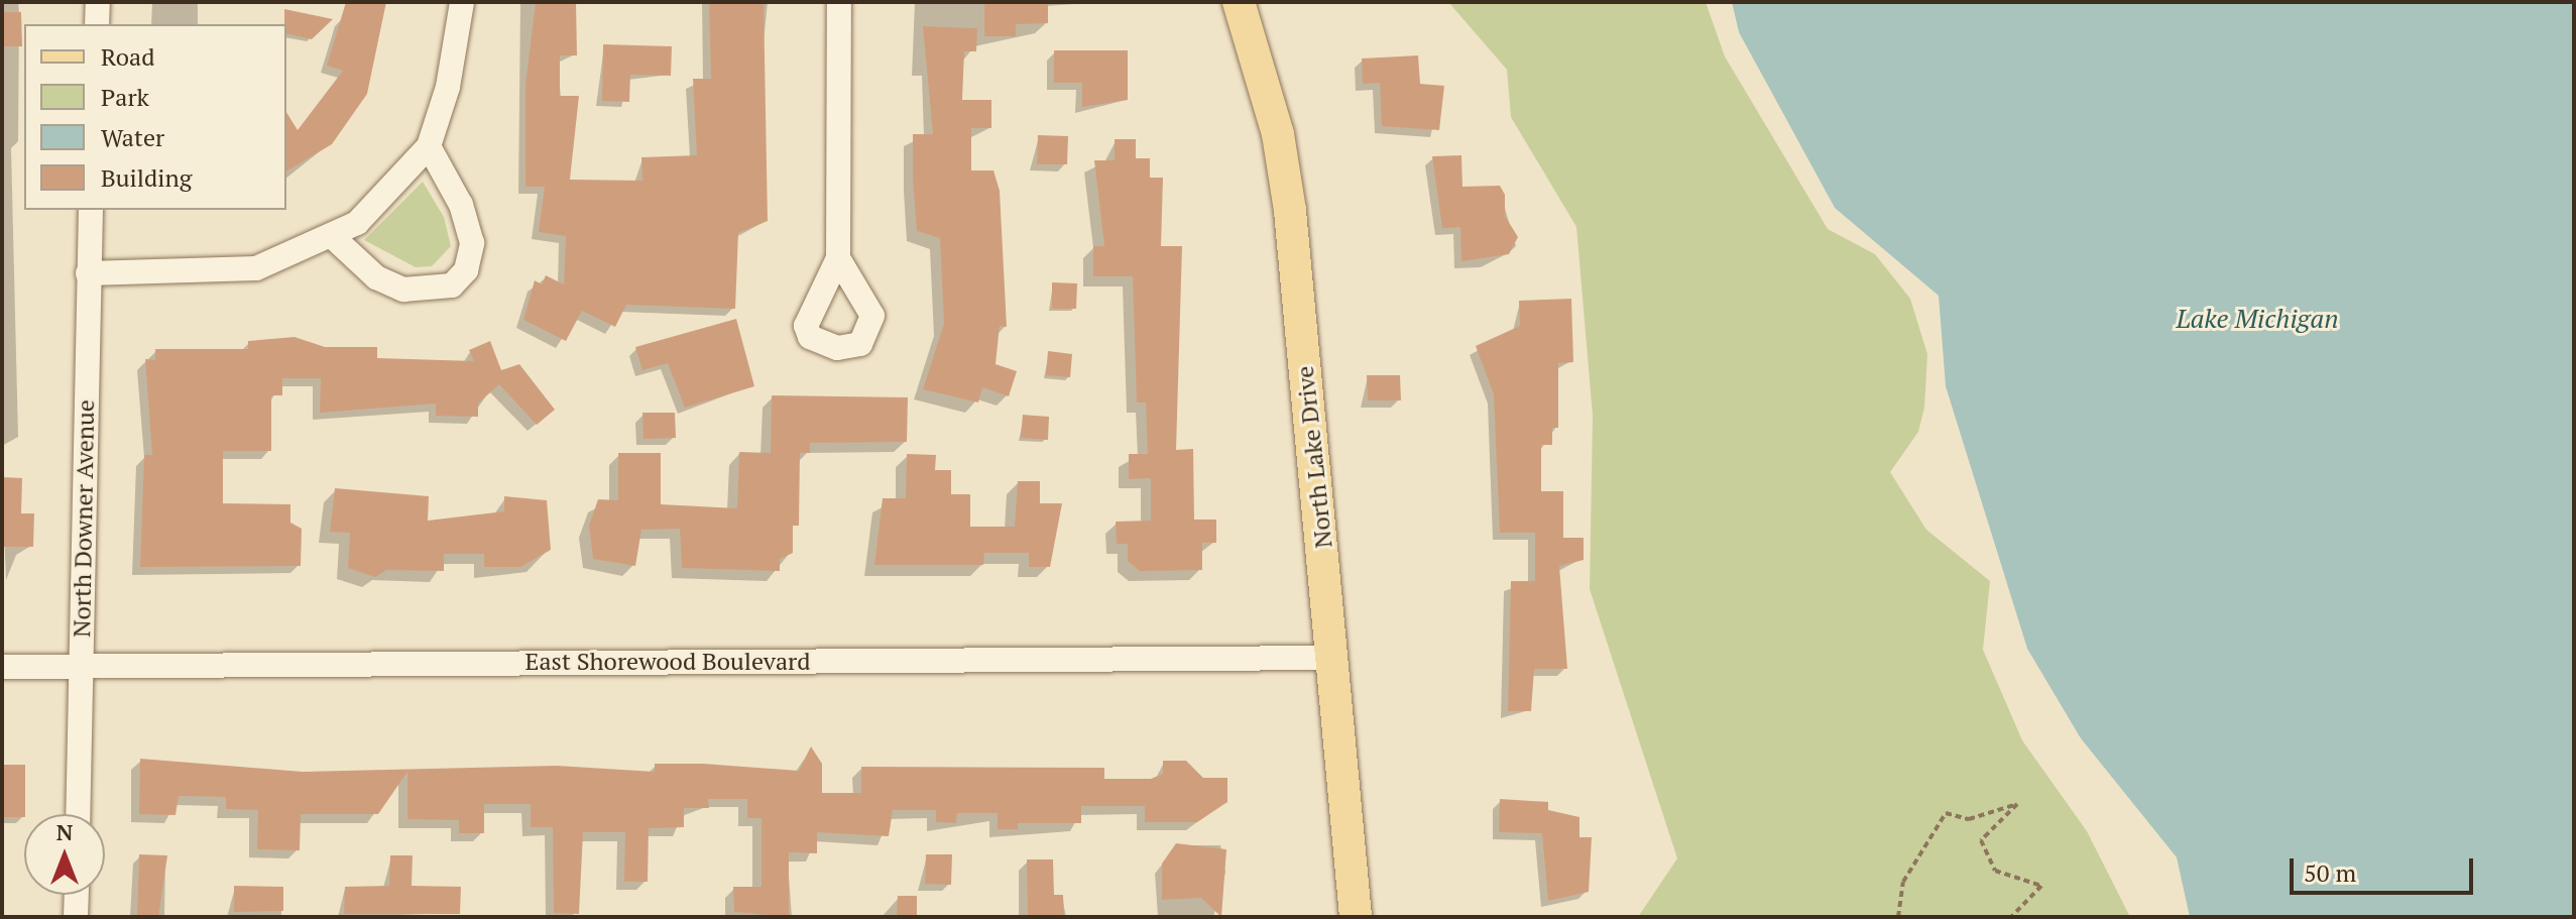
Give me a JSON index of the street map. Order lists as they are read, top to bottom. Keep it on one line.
{"streets":{"main road":["North Lake Drive"],"street":["North Downer Avenue","East Shorewood Boulevard"]},"crossings":[["North Lake Drive","East Shorewood Boulevard"],["North Downer Avenue","East Shorewood Boulevard"]],"water":["Lake Michigan"],"legend":["Road","Park","Water","Building"],"scale_bar":"50 m","north":"top"}
